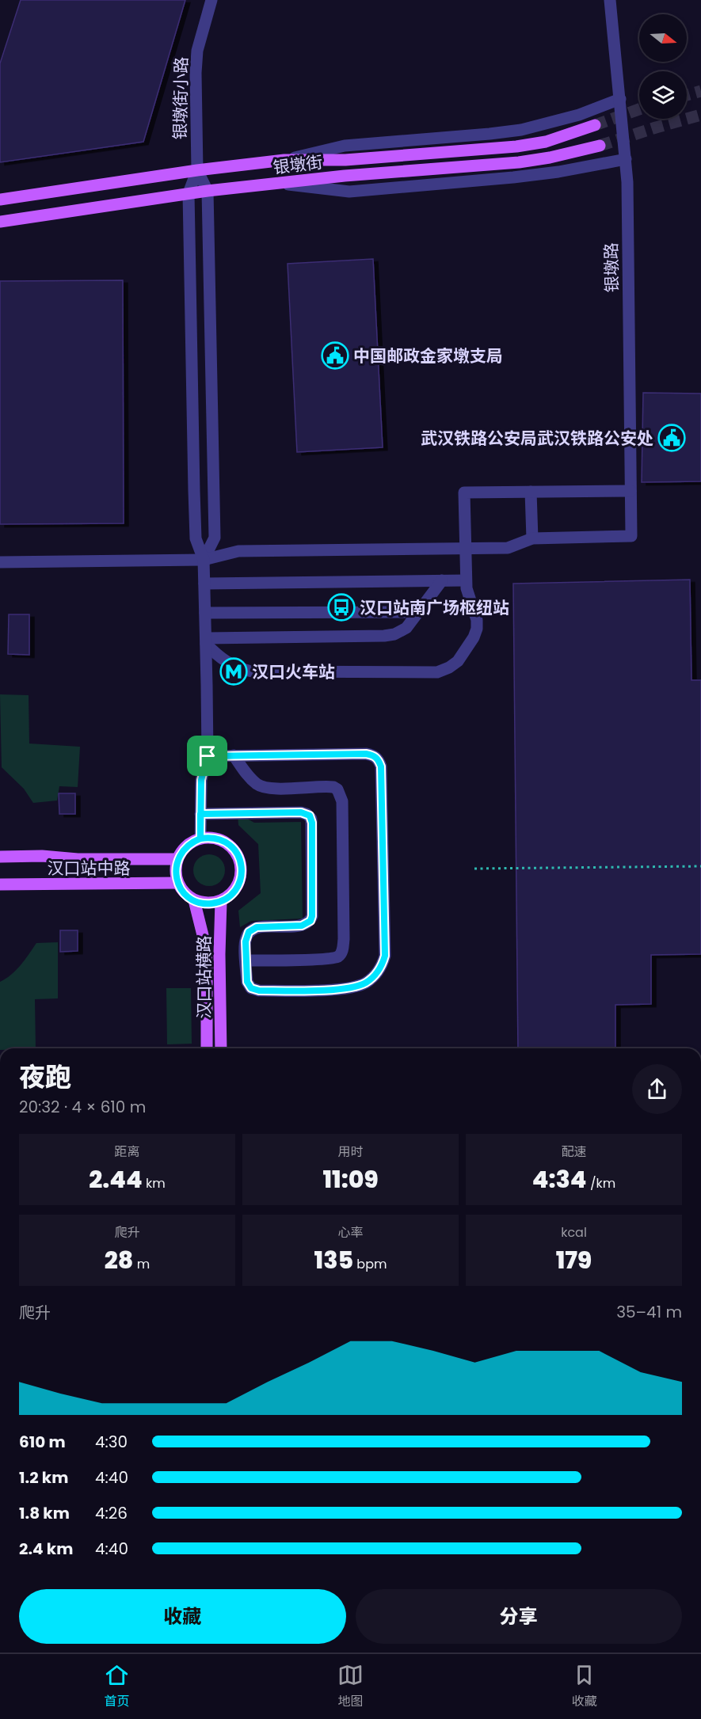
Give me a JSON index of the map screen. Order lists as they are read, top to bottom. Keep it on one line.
{"streets":{"main road":["银墩街","汉口站中路","汉口站横路"],"street":["银墩街小路","银墩路"]},"crossings":[["银墩街小路","银墩街"],["汉口站中路","汉口站横路"]],"places":{"public building":["中国邮政金家墩支局","武汉铁路公安局武汉铁路公安处"],"bus stop":["汉口站南广场枢纽站"],"metro station":["汉口火车站"]},"north":"right","page":{"heading":["夜跑","20:32 · 4 × 610 m"],"stats":[["距离","2.44 km"],["用时","11:09"],["配速","4:34 /km"],["爬升","28 m"],["心率","135 bpm"],["kcal","179"]],"chart":["爬升","35–41 m"],"list":[{"name":"610 m","note":"4:30"},{"name":"1.2 km","note":"4:40"},{"name":"1.8 km","note":"4:26"},{"name":"2.4 km","note":"4:40"}],"buttons":["收藏","分享"],"tabs":["首页","地图","收藏"]}}
